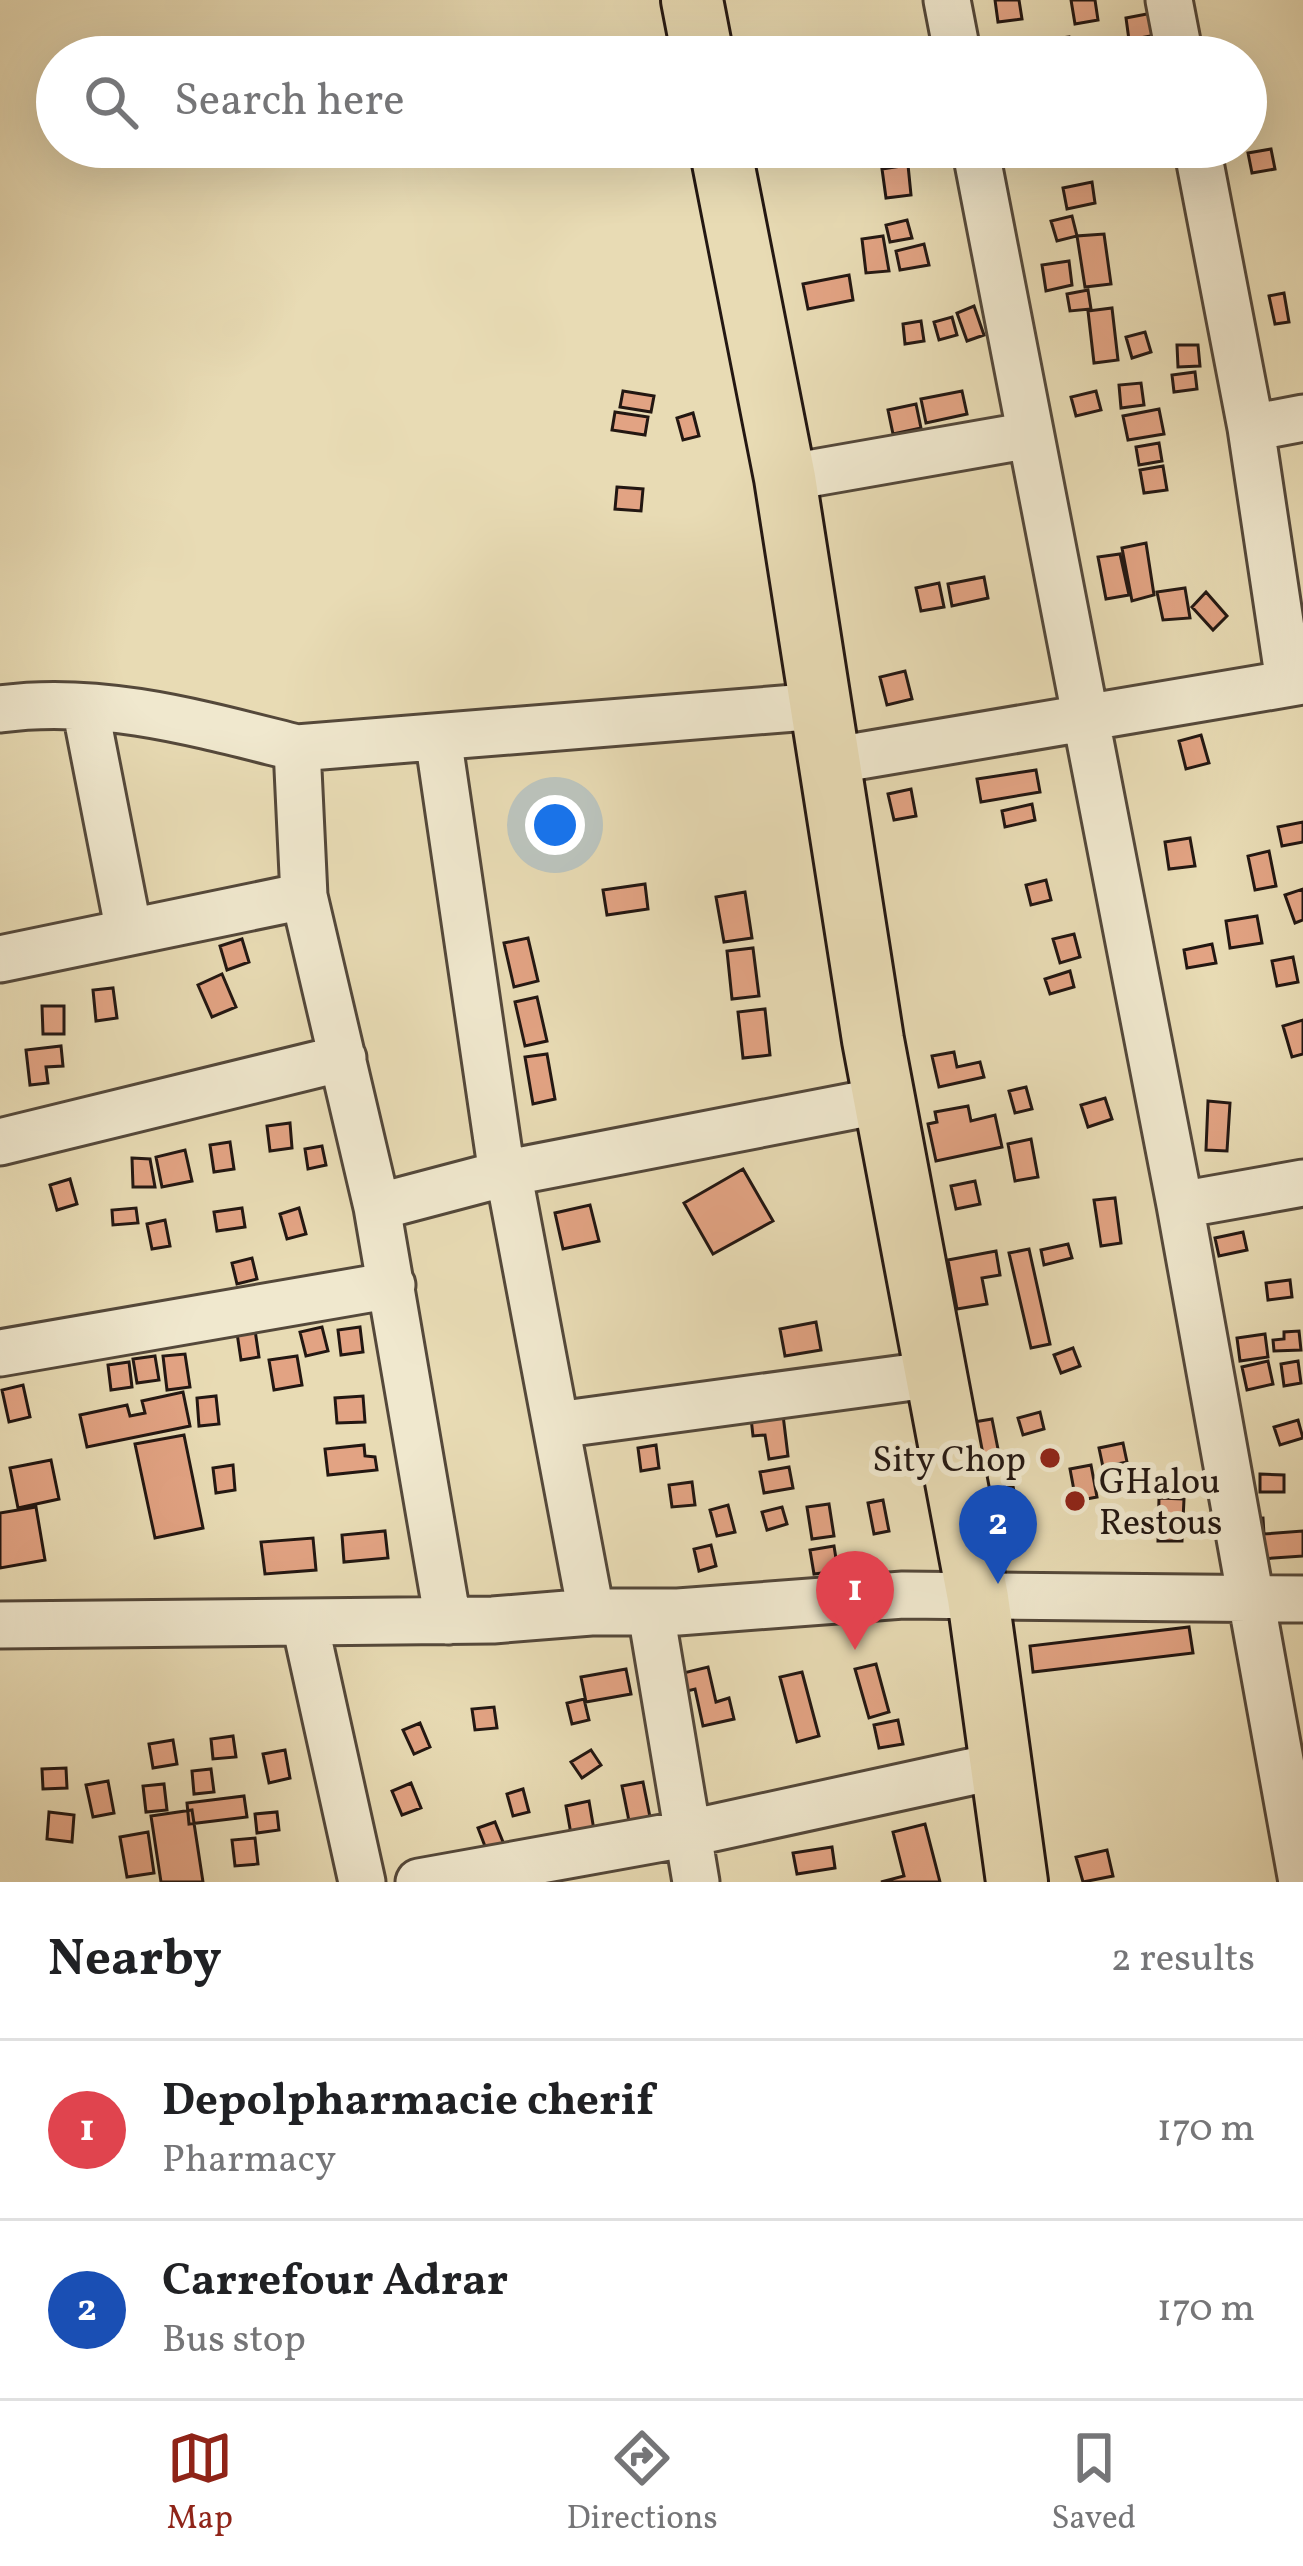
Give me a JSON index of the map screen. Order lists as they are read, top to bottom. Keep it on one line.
{"places":["Sity Chop","GHalou Restous"],"page":{"search":"Search here","pins":["2","1"],"heading":["Nearby","2 results"],"list":[{"mark":"1","name":"Depolpharmacie cherif","note":"Pharmacy","value":"170 m"},{"mark":"2","name":"Carrefour Adrar","note":"Bus stop","value":"170 m"}],"nav":["Map","Directions","Saved"]}}
